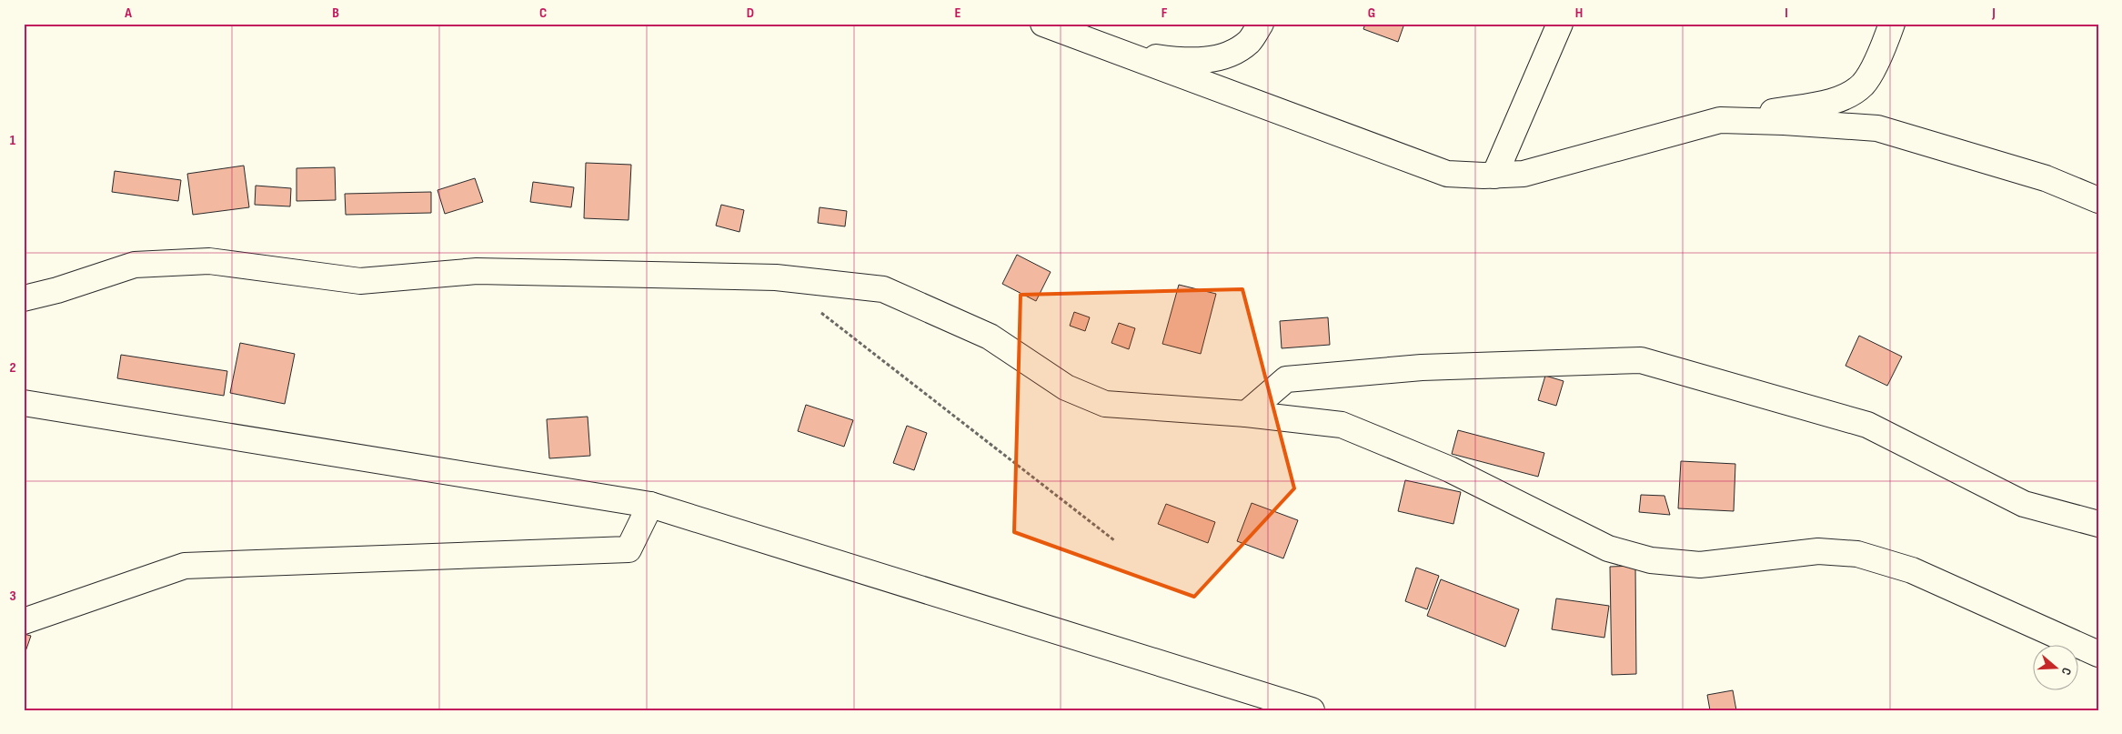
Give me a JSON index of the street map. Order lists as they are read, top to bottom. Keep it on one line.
{"north":"right","grid":{"columns":["A","B","C","D","E","F","G","H","I","J"],"rows":["1","2","3"]}}
